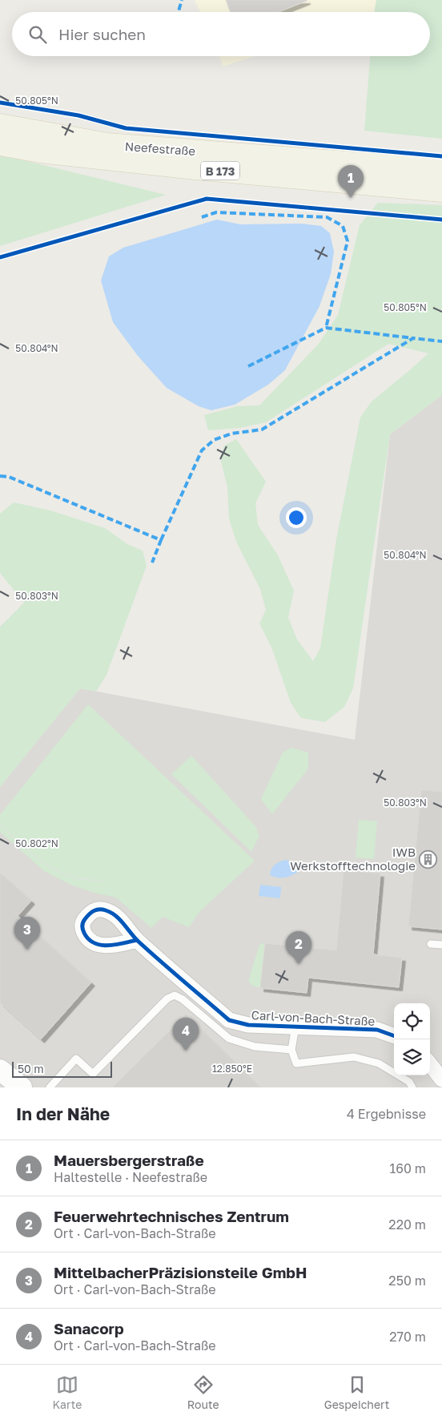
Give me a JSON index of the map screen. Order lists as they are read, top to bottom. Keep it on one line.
{"streets":{"main road":["Neefestraße","B 173"],"street":["Carl-von-Bach-Straße"]},"places":{"building":["IWB Werkstofftechnologie"]},"scale_bar":"50 m","page":{"search":"Hier suchen","pins":["1","3","2","4"],"scale":"50 m","heading":["In der Nähe","4 Ergebnisse"],"list":[{"mark":"1","name":"Mauersbergerstraße","note":"Haltestelle · Neefestraße","value":"160 m"},{"mark":"2","name":"Feuerwehrtechnisches Zentrum","note":"Ort · Carl-von-Bach-Straße","value":"220 m"},{"mark":"3","name":"MittelbacherPräzisionsteile GmbH","note":"Ort · Carl-von-Bach-Straße","value":"250 m"},{"mark":"4","name":"Sanacorp","note":"Ort · Carl-von-Bach-Straße","value":"270 m"}],"nav":["Karte","Route","Gespeichert"]},"coordinates":["50.805°N","50.804°N","50.803°N","50.802°N","12.850°E"]}
